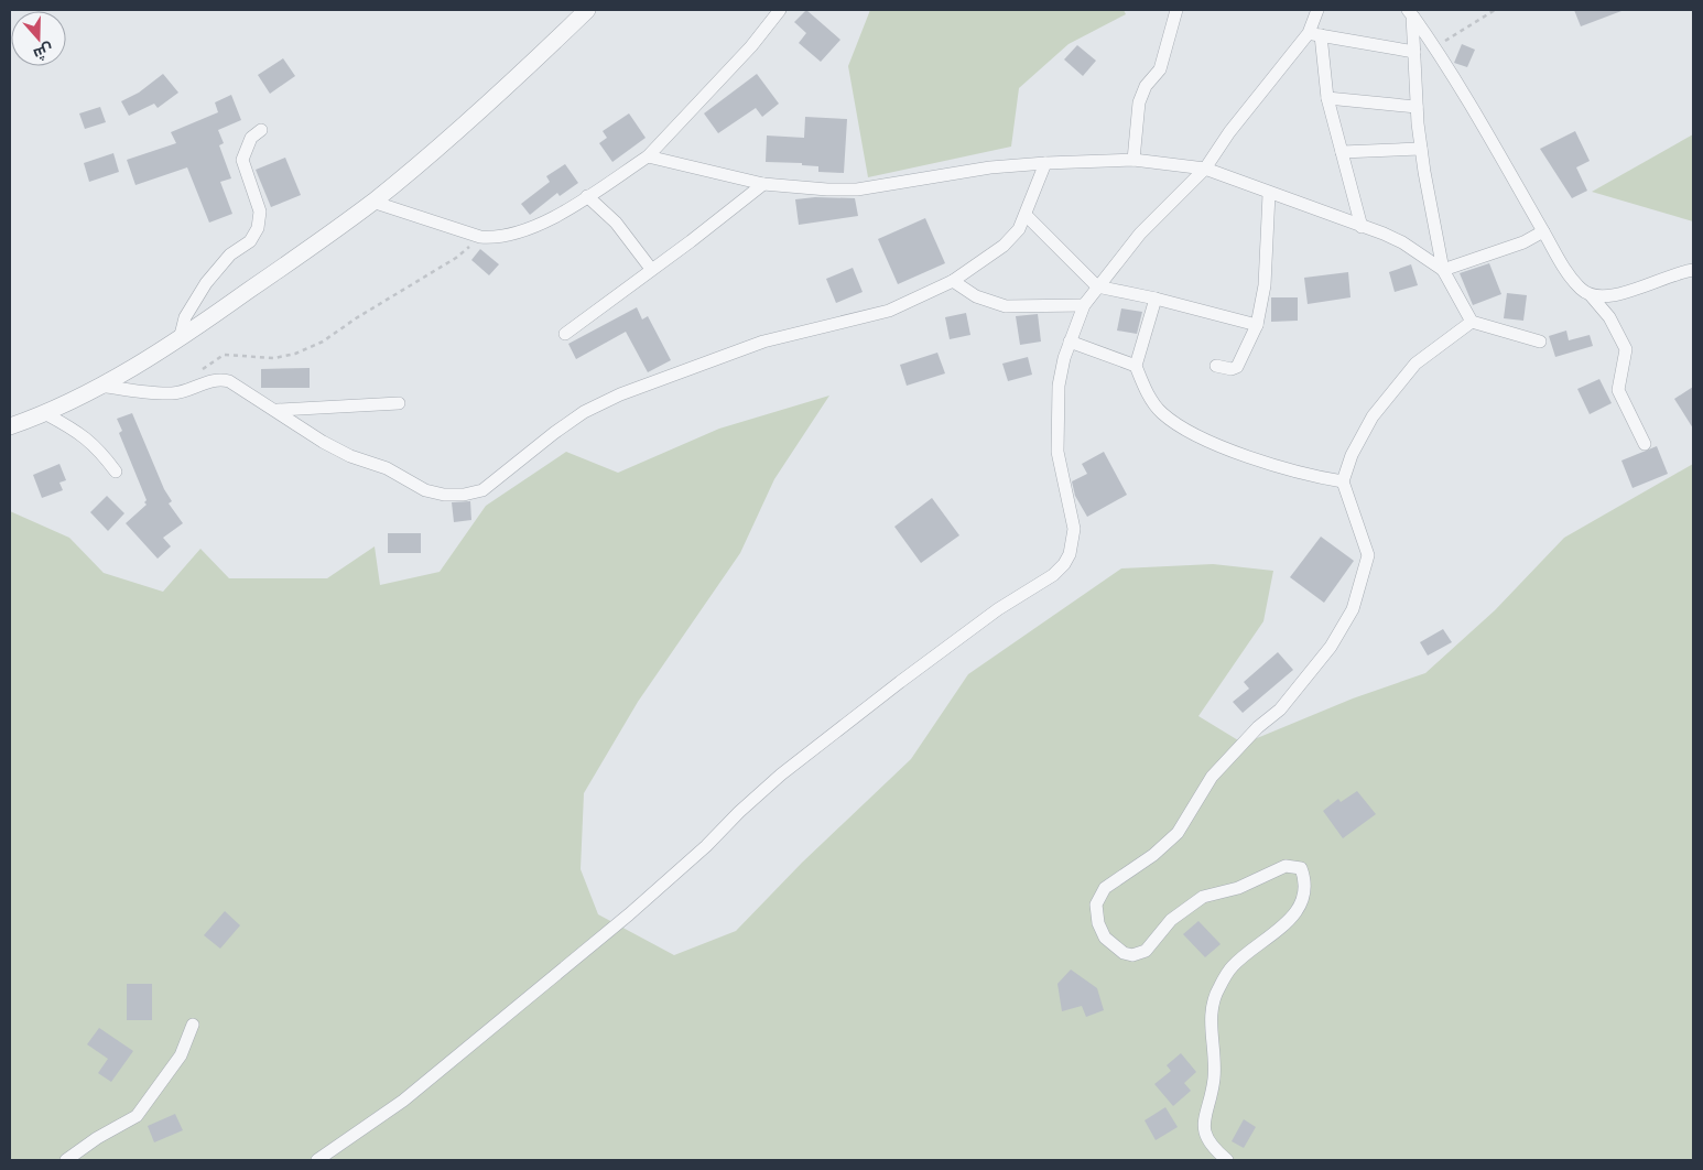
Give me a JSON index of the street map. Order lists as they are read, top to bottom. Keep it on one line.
{"north":"bottom"}
